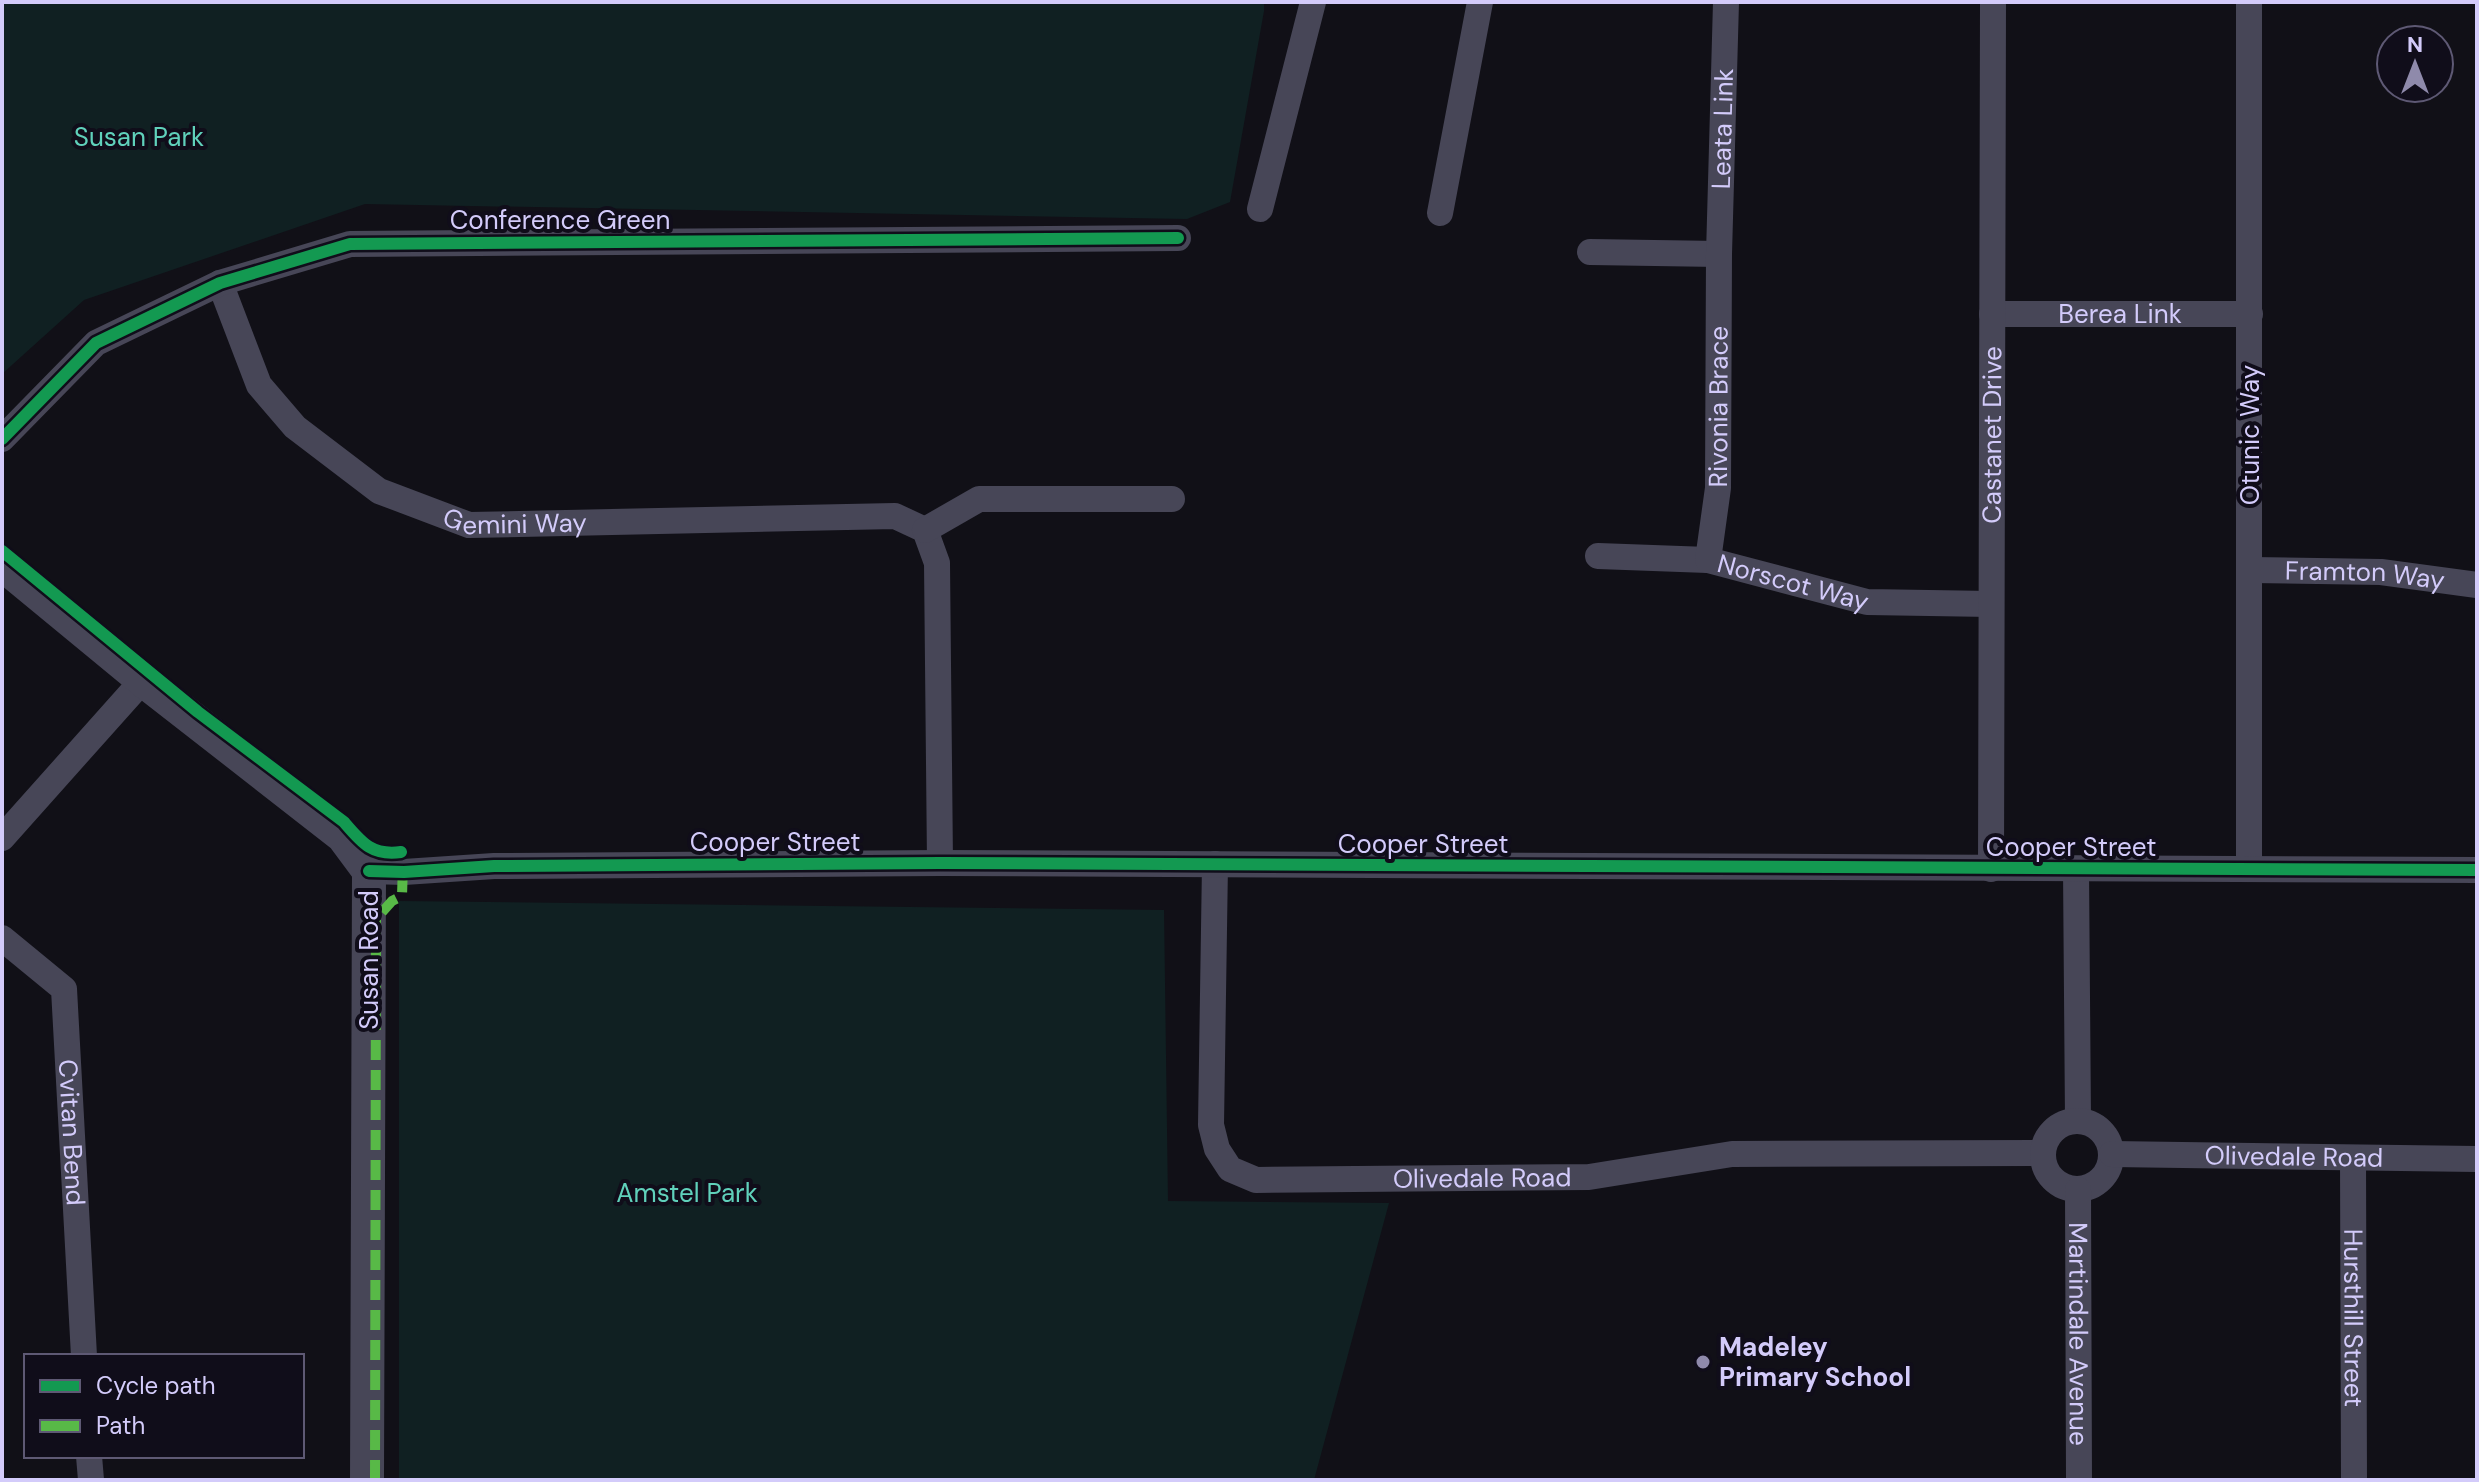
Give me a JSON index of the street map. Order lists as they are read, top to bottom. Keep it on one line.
{"streets":{"street":["Leata Link","Conference Green","Berea Link","Rivonia Brace","Castanet Drive","Otunic Way","Gemini Way","Framton Way","Norscot Way","Cooper Street","Susan Road","Cvitan Bend","Olivedale Road","Hursthill Street","Martindale Avenue"]},"crossings":[["Leata Link","Rivonia Brace"],["Conference Green","Gemini Way"],["Berea Link","Castanet Drive"],["Berea Link","Otunic Way"],["Rivonia Brace","Norscot Way"],["Castanet Drive","Norscot Way"],["Castanet Drive","Cooper Street"],["Otunic Way","Framton Way"],["Otunic Way","Cooper Street"],["Cooper Street","Susan Road"],["Cooper Street","Olivedale Road"],["Olivedale Road","Hursthill Street"],["Olivedale Road","Martindale Avenue"]],"parks":["Susan Park","Amstel Park"],"places":["Madeley Primary School"],"legend":["Cycle path","Path"],"north":"top"}
